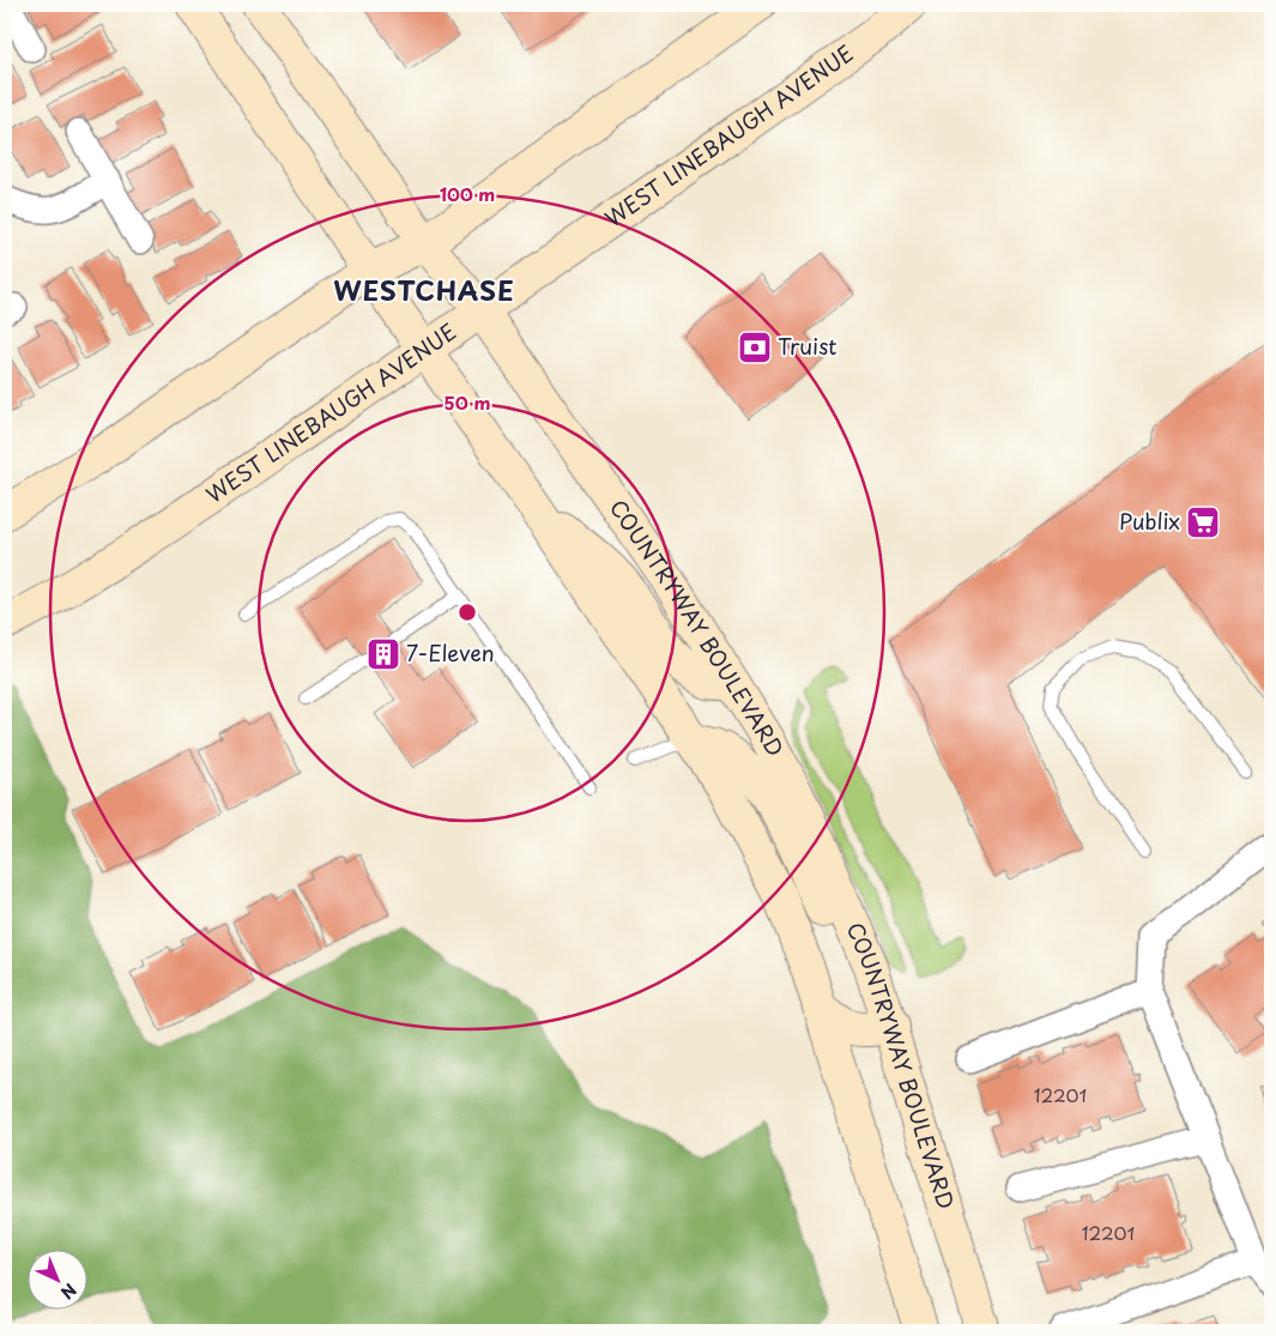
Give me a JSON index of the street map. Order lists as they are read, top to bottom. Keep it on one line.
{"streets":{"street":["WEST LINEBAUGH AVENUE","COUNTRYWAY BOULEVARD"]},"crossings":[["WEST LINEBAUGH AVENUE","COUNTRYWAY BOULEVARD"]],"districts":["WESTCHASE"],"places":{"bank":["Truist"],"supermarket":["Publix"],"building":["7-Eleven"]},"house_numbers":["12201","12201"],"north":"bottom right","rings":["100 m","50 m"]}
